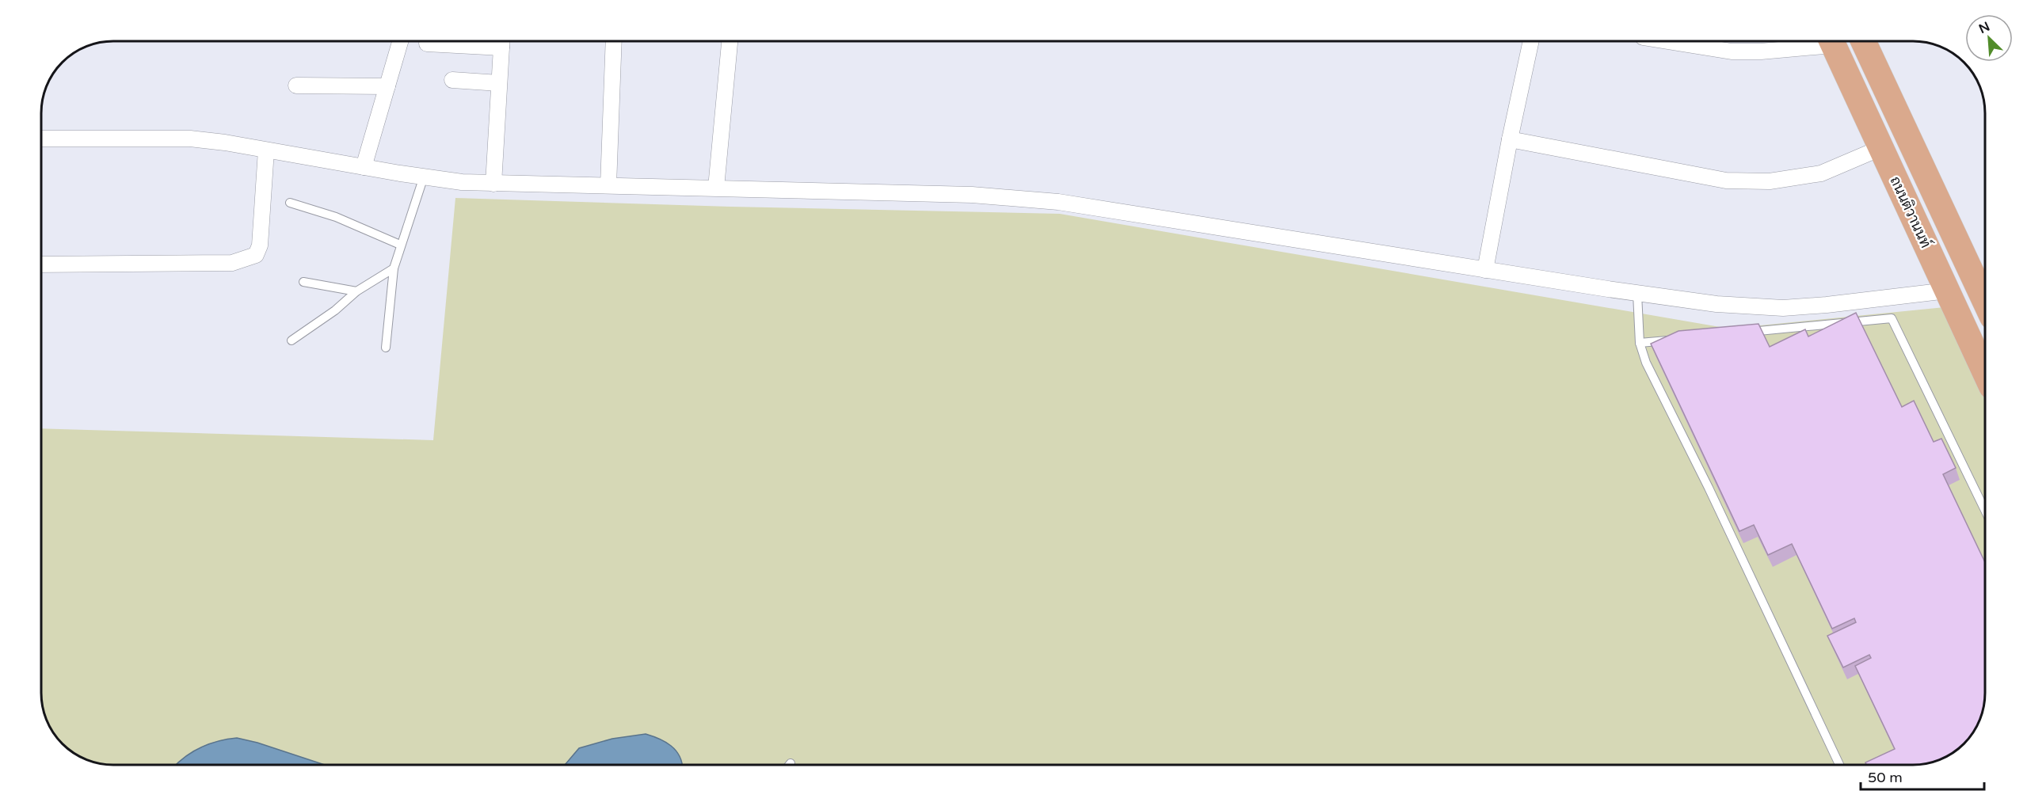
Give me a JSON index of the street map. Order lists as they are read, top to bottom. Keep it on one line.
{"streets":{"main road":["ถนนติวานนท์"]},"scale_bar":"50 m","north":"top left"}
